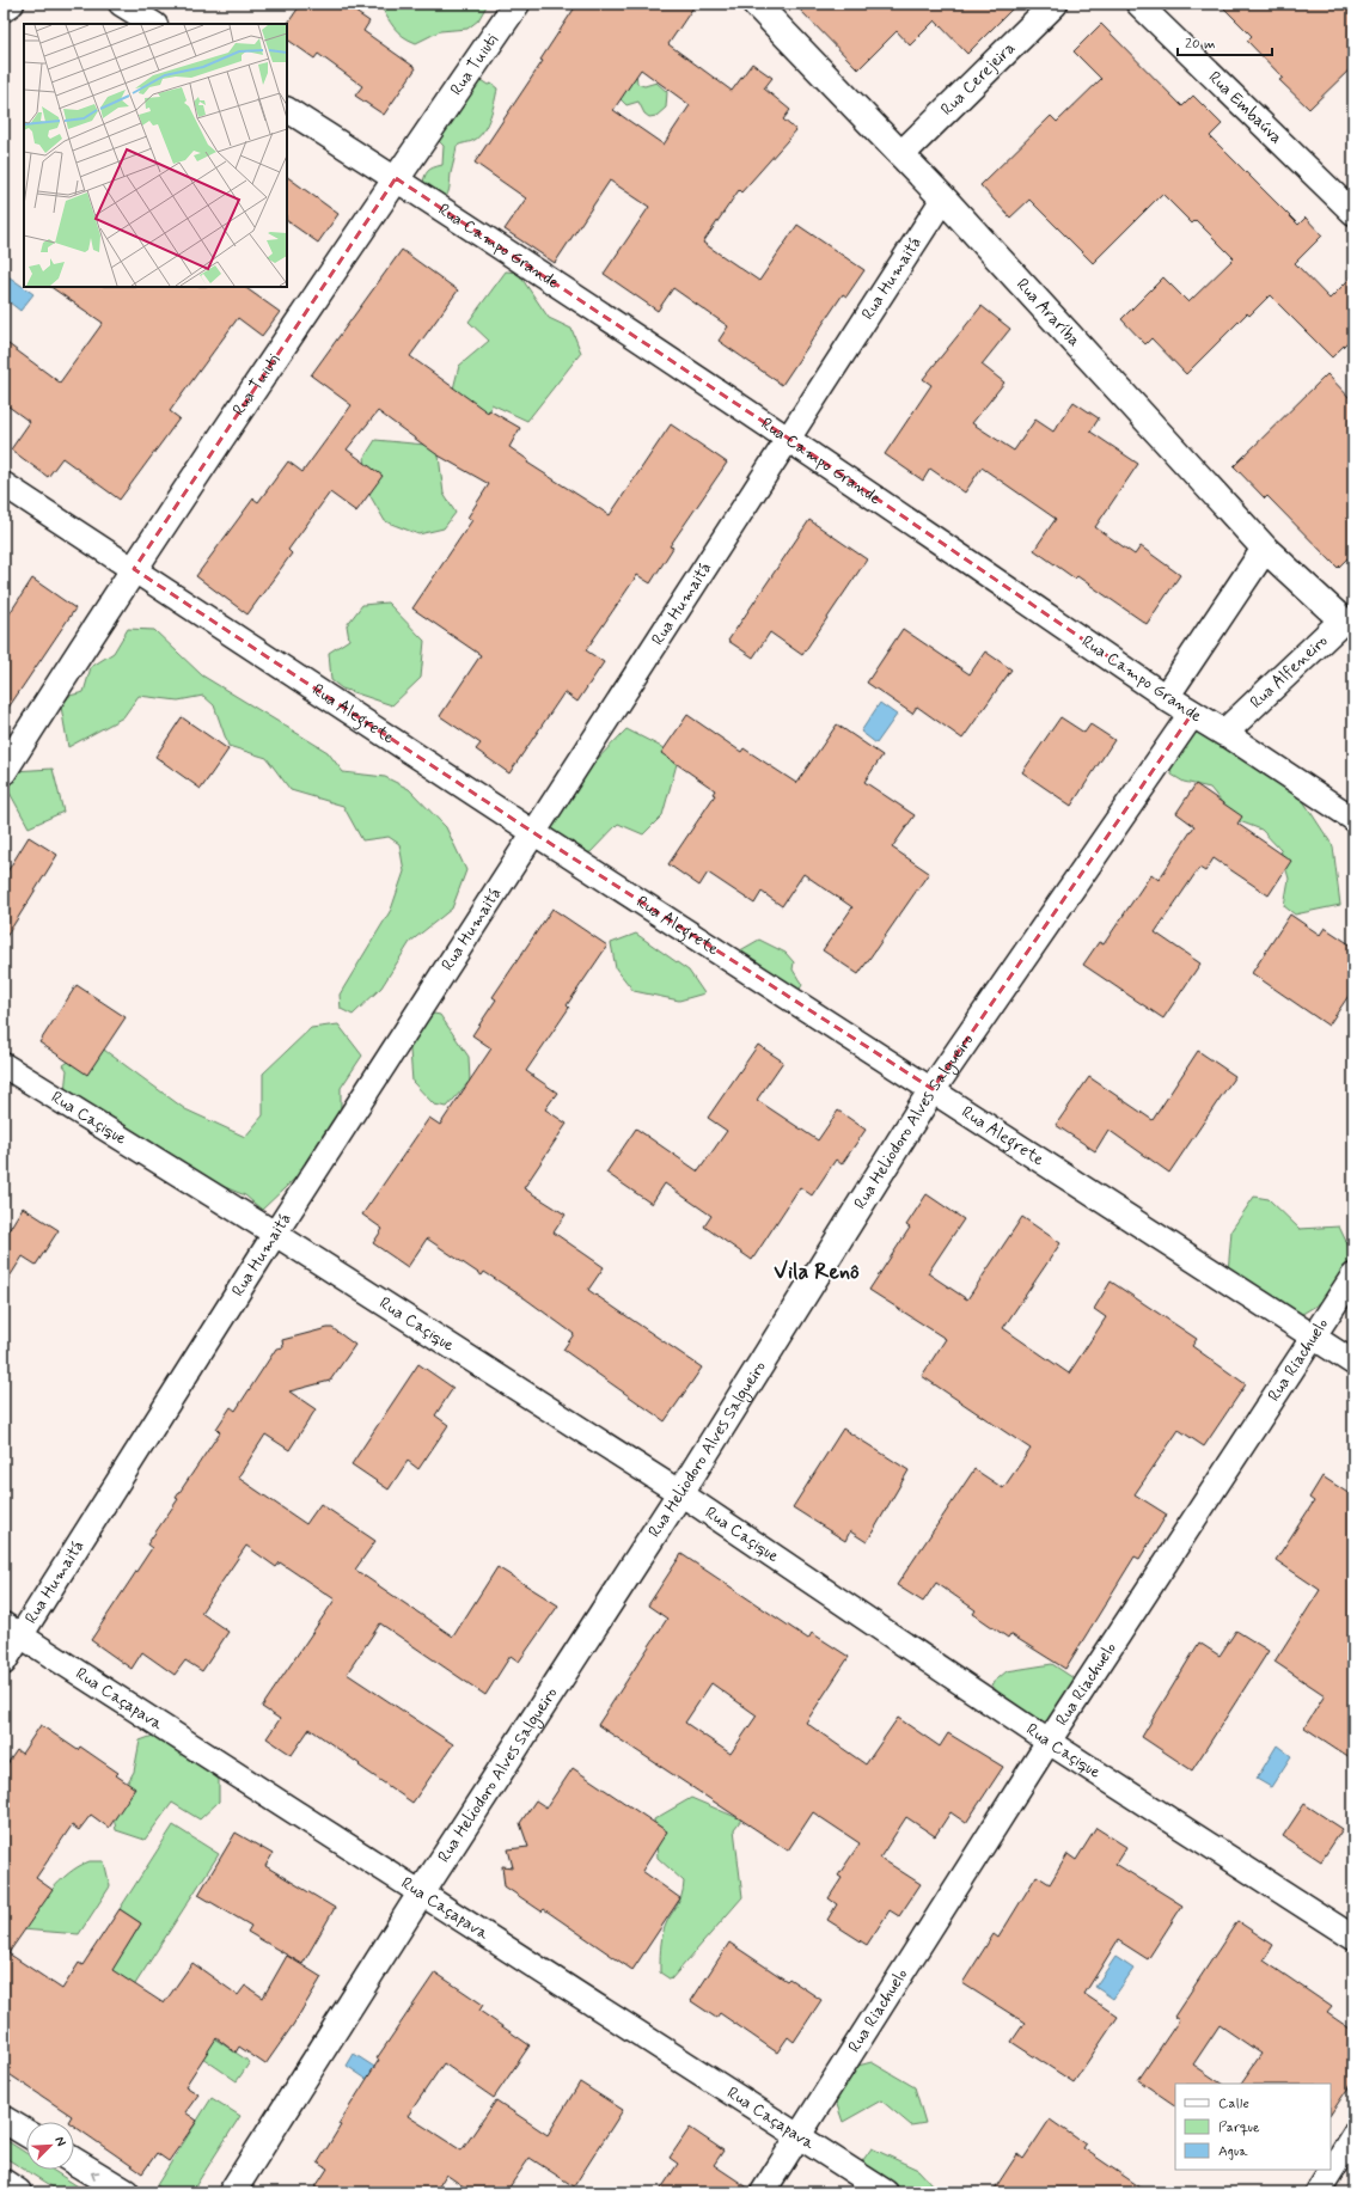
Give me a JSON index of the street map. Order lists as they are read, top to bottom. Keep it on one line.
{"streets":{"street":["Rua Tuiuti","Rua Cerejeira","Rua Embaúva","Rua Campo Grande","Rua Humaitá","Rua Araríba","Rua Alfeneiro","Rua Alegrete","Rua Caçique","Rua Heliodoro Alves Salgueiro","Rua Riachuelo","Rua Caçapava"]},"crossings":[["Rua Tuiuti","Rua Campo Grande"],["Rua Tuiuti","Rua Alegrete"],["Rua Cerejeira","Rua Araríba"],["Rua Campo Grande","Rua Humaitá"],["Rua Campo Grande","Rua Alfeneiro"],["Rua Campo Grande","Rua Heliodoro Alves Salgueiro"],["Rua Humaitá","Rua Araríba"],["Rua Humaitá","Rua Alegrete"],["Rua Humaitá","Rua Caçique"],["Rua Humaitá","Rua Caçapava"],["Rua Araríba","Rua Alfeneiro"],["Rua Alegrete","Rua Heliodoro Alves Salgueiro"],["Rua Alegrete","Rua Riachuelo"],["Rua Caçique","Rua Heliodoro Alves Salgueiro"],["Rua Caçique","Rua Riachuelo"],["Rua Heliodoro Alves Salgueiro","Rua Caçapava"],["Rua Riachuelo","Rua Caçapava"]],"districts":["Vila Renô"],"legend":["Calle","Parque","Agua"],"scale_bar":"20 m","north":"top right"}
